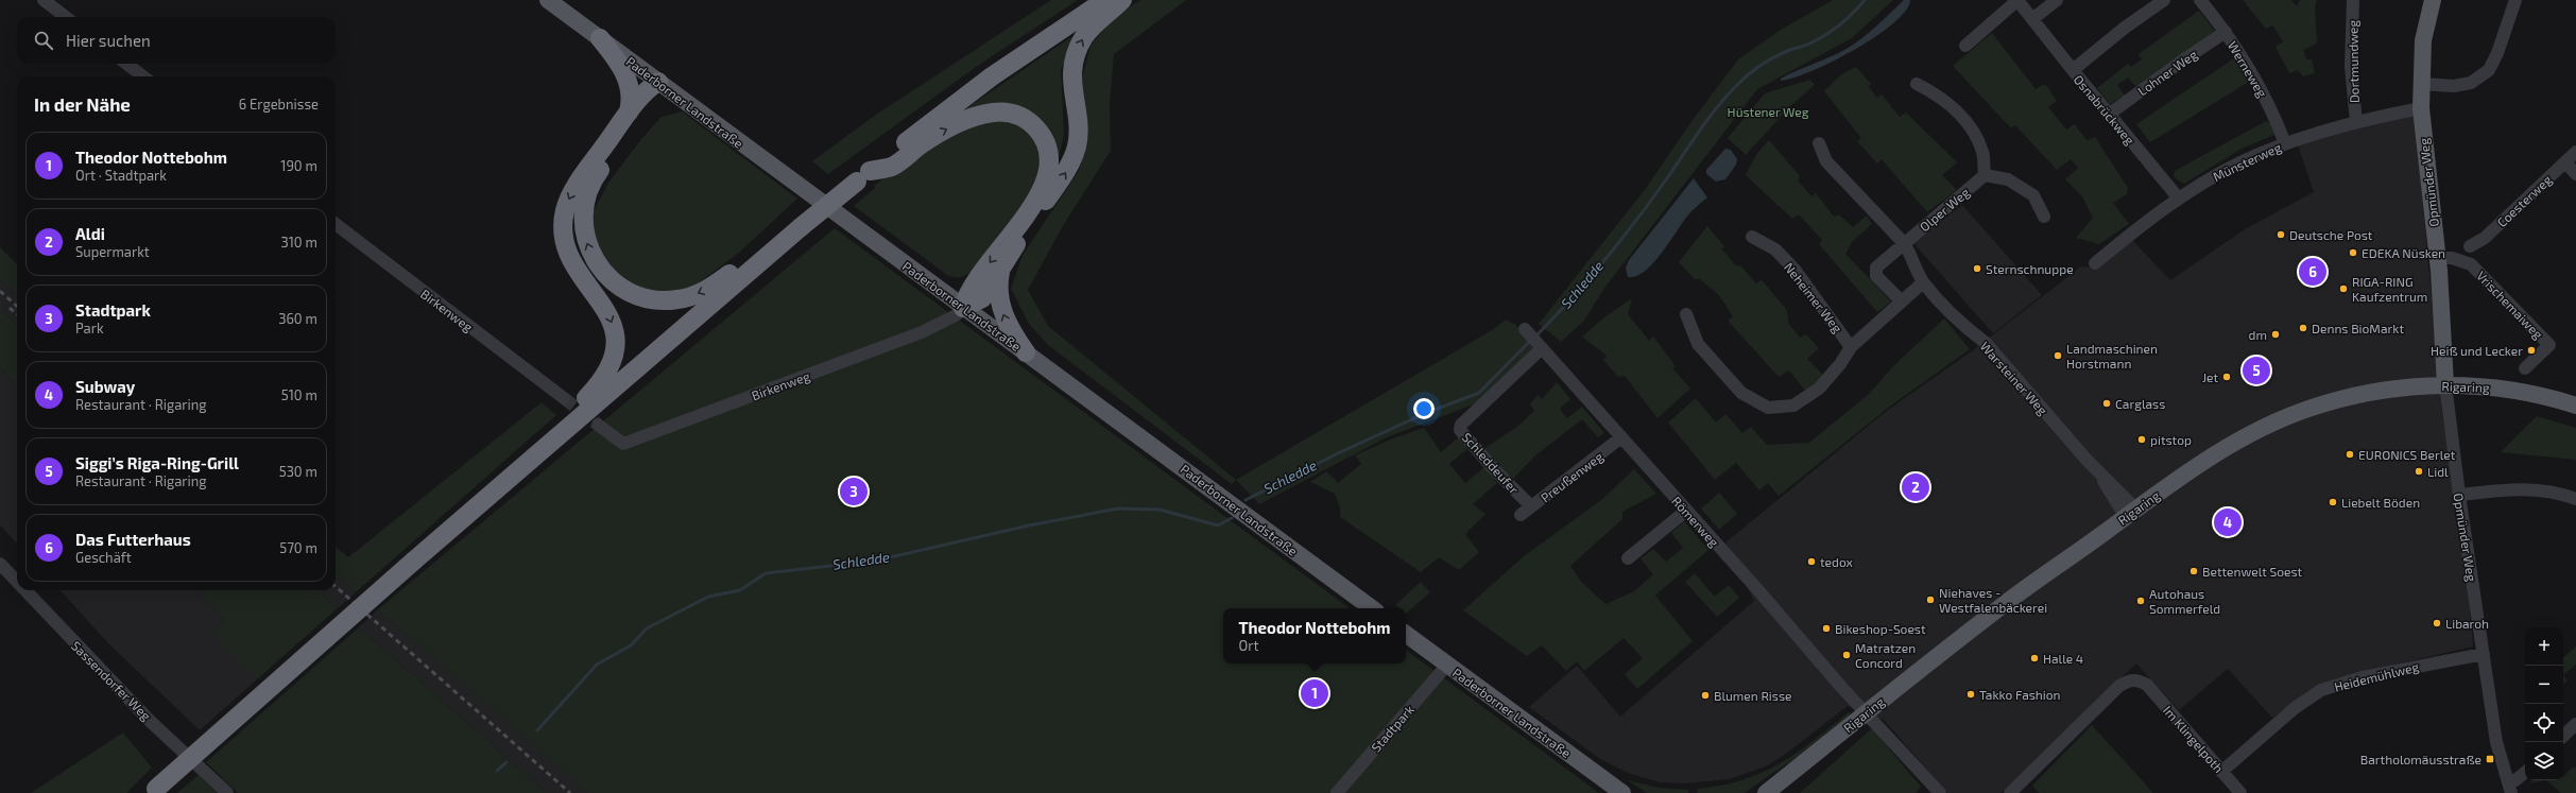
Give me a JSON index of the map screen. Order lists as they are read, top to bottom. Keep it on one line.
{"streets":{"main road":["Paderborner Landstraße","Opmünder Weg","Rigaring"],"street":["Dortmundweg","Werneweg","Lohner Weg","Osnabrückweg","Münsterweg","Coesterweg","Olper Weg","Neheimer Weg","Vrischemaiweg","Birkenweg","Warsteiner Weg","Schleddeufer","Preußenweg","Römerweg","Heidemühlweg","Sassendorfer Weg","Stadtpark","Im Klingelpoth"]},"crossings":[["Dortmundweg","Münsterweg"],["Werneweg","Lohner Weg"],["Werneweg","Münsterweg"],["Lohner Weg","Osnabrückweg"],["Paderborner Landstraße","Birkenweg"],["Paderborner Landstraße","Stadtpark"],["Osnabrückweg","Münsterweg"],["Münsterweg","Opmünder Weg"],["Opmünder Weg","Vrischemaiweg"],["Opmünder Weg","Rigaring"],["Opmünder Weg","Heidemühlweg"],["Olper Weg","Warsteiner Weg"],["Warsteiner Weg","Rigaring"],["Rigaring","Römerweg"],["Schleddeufer","Preußenweg"],["Schleddeufer","Römerweg"],["Preußenweg","Römerweg"],["Heidemühlweg","Im Klingelpoth"]],"water":["Schledde"],"parks":["Hüstener Weg"],"places":{"other":["Deutsche Post","EDEKA Nüsken","Sternschnuppe","RIGA-RING Kaufzentrum","Denns BioMarkt","dm","Heiß und Lecker","Landmaschinen Horstmann","Jet","Carglass","pitstop","EURONICS Berlet","Lidl","Liebelt Böden","tedox","Bettenwelt Soest","Niehaves - Westfalenbäckerei","Autohaus Sommerfeld","Libaroh","Bikeshop-Soest","Matratzen Concord","Halle 4","Takko Fashion","Blumen Risse"],"transit":["Bartholomäusstraße"]},"page":{"search":"Hier suchen","heading":["In der Nähe","6 Ergebnisse"],"list":[{"mark":"1","name":"Theodor Nottebohm","note":"Ort · Stadtpark","value":"190 m"},{"mark":"2","name":"Aldi","note":"Supermarkt","value":"310 m"},{"mark":"3","name":"Stadtpark","note":"Park","value":"360 m"},{"mark":"4","name":"Subway","note":"Restaurant · Rigaring","value":"510 m"},{"mark":"5","name":"Siggi’s Riga-Ring-Grill","note":"Restaurant · Rigaring","value":"530 m"},{"mark":"6","name":"Das Futterhaus","note":"Geschäft","value":"570 m"}],"pins":["6","5","2","3","4","1"],"popup":["Theodor Nottebohm","Ort"],"map_buttons":["+","−"]}}
